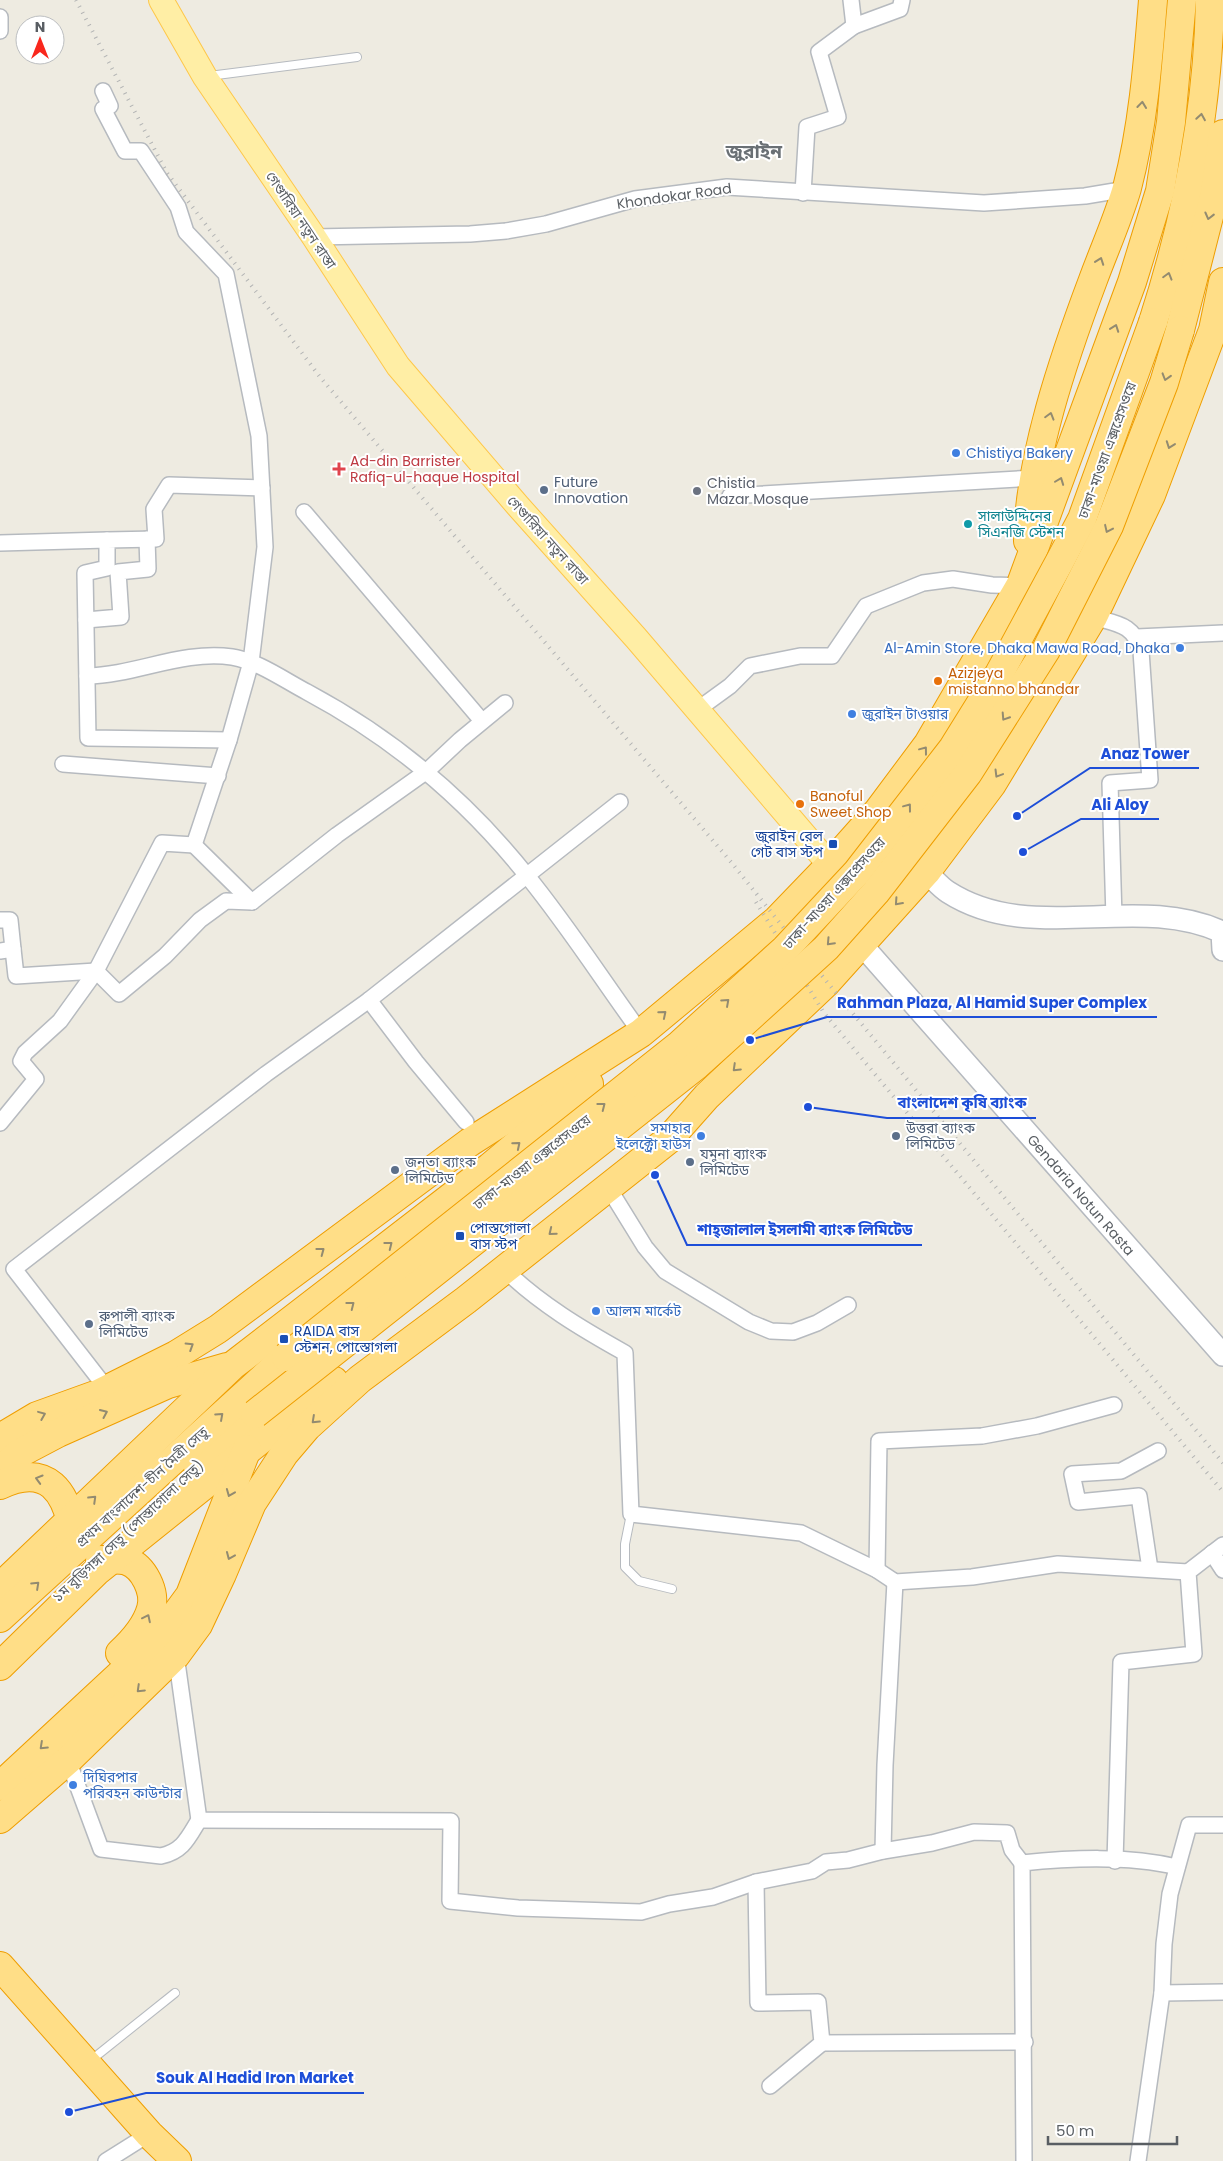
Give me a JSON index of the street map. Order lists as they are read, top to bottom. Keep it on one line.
{"streets":{"highway":["ঢাকা-মাওয়া এক্সপ্রেসওয়ে","প্রথম বাংলাদেশ-চীন মৈত্রী সেতু","১ম বুড়িগঙ্গা সেতু (পোস্তাগোলা সেতু)"],"main road":["গেণ্ডারিয়া নতুন রাস্তা","Gendaria Notun Rasta"],"street":["Khondokar Road"]},"crossings":[["Khondokar Road","গেণ্ডারিয়া নতুন রাস্তা"],["গেণ্ডারিয়া নতুন রাস্তা","Gendaria Notun Rasta"],["ঢাকা-মাওয়া এক্সপ্রেসওয়ে","প্রথম বাংলাদেশ-চীন মৈত্রী সেতু"],["ঢাকা-মাওয়া এক্সপ্রেসওয়ে","১ম বুড়িগঙ্গা সেতু (পোস্তাগোলা সেতু)"],["প্রথম বাংলাদেশ-চীন মৈত্রী সেতু","১ম বুড়িগঙ্গা সেতু (পোস্তাগোলা সেতু)"]],"districts":["জুরাইন"],"places":{"other":["Chistiya Bakery","Future Innovation","Chistia Mazar Mosque","সালাউদ্দিনের সিএনজি স্টেশন","Al-Amin Store, Dhaka Mawa Road, Dhaka","Azizjeya mistanno bhandar","জুরাইন টাওয়ার","Banoful Sweet Shop","Anaz Tower","Ali Aloy","Rahman Plaza, Al Hamid Super Complex","বাংলাদেশ কৃষি ব্যাংক","সমাহার ইলেক্ট্রো হাউস","উত্তরা ব্যাংক লিমিটেড","যমুনা ব্যাংক লিমিটেড","জনতা ব্যাংক লিমিটেড","শাহ্জালাল ইসলামী ব্যাংক লিমিটেড","আলম মার্কেট","রুপালী ব্যাংক লিমিটেড","দিঘিরপার পরিবহন কাউন্টার","Souk Al Hadid Iron Market"],"health":["Ad-din Barrister Rafiq-ul-haque Hospital"],"transit":["জুরাইন রেল গেট বাস স্টপ","পোস্তগোলা বাস স্টপ","RAIDA বাস স্টেশন, পোস্তোগলা"]},"scale_bar":"50 m","north":"top"}
